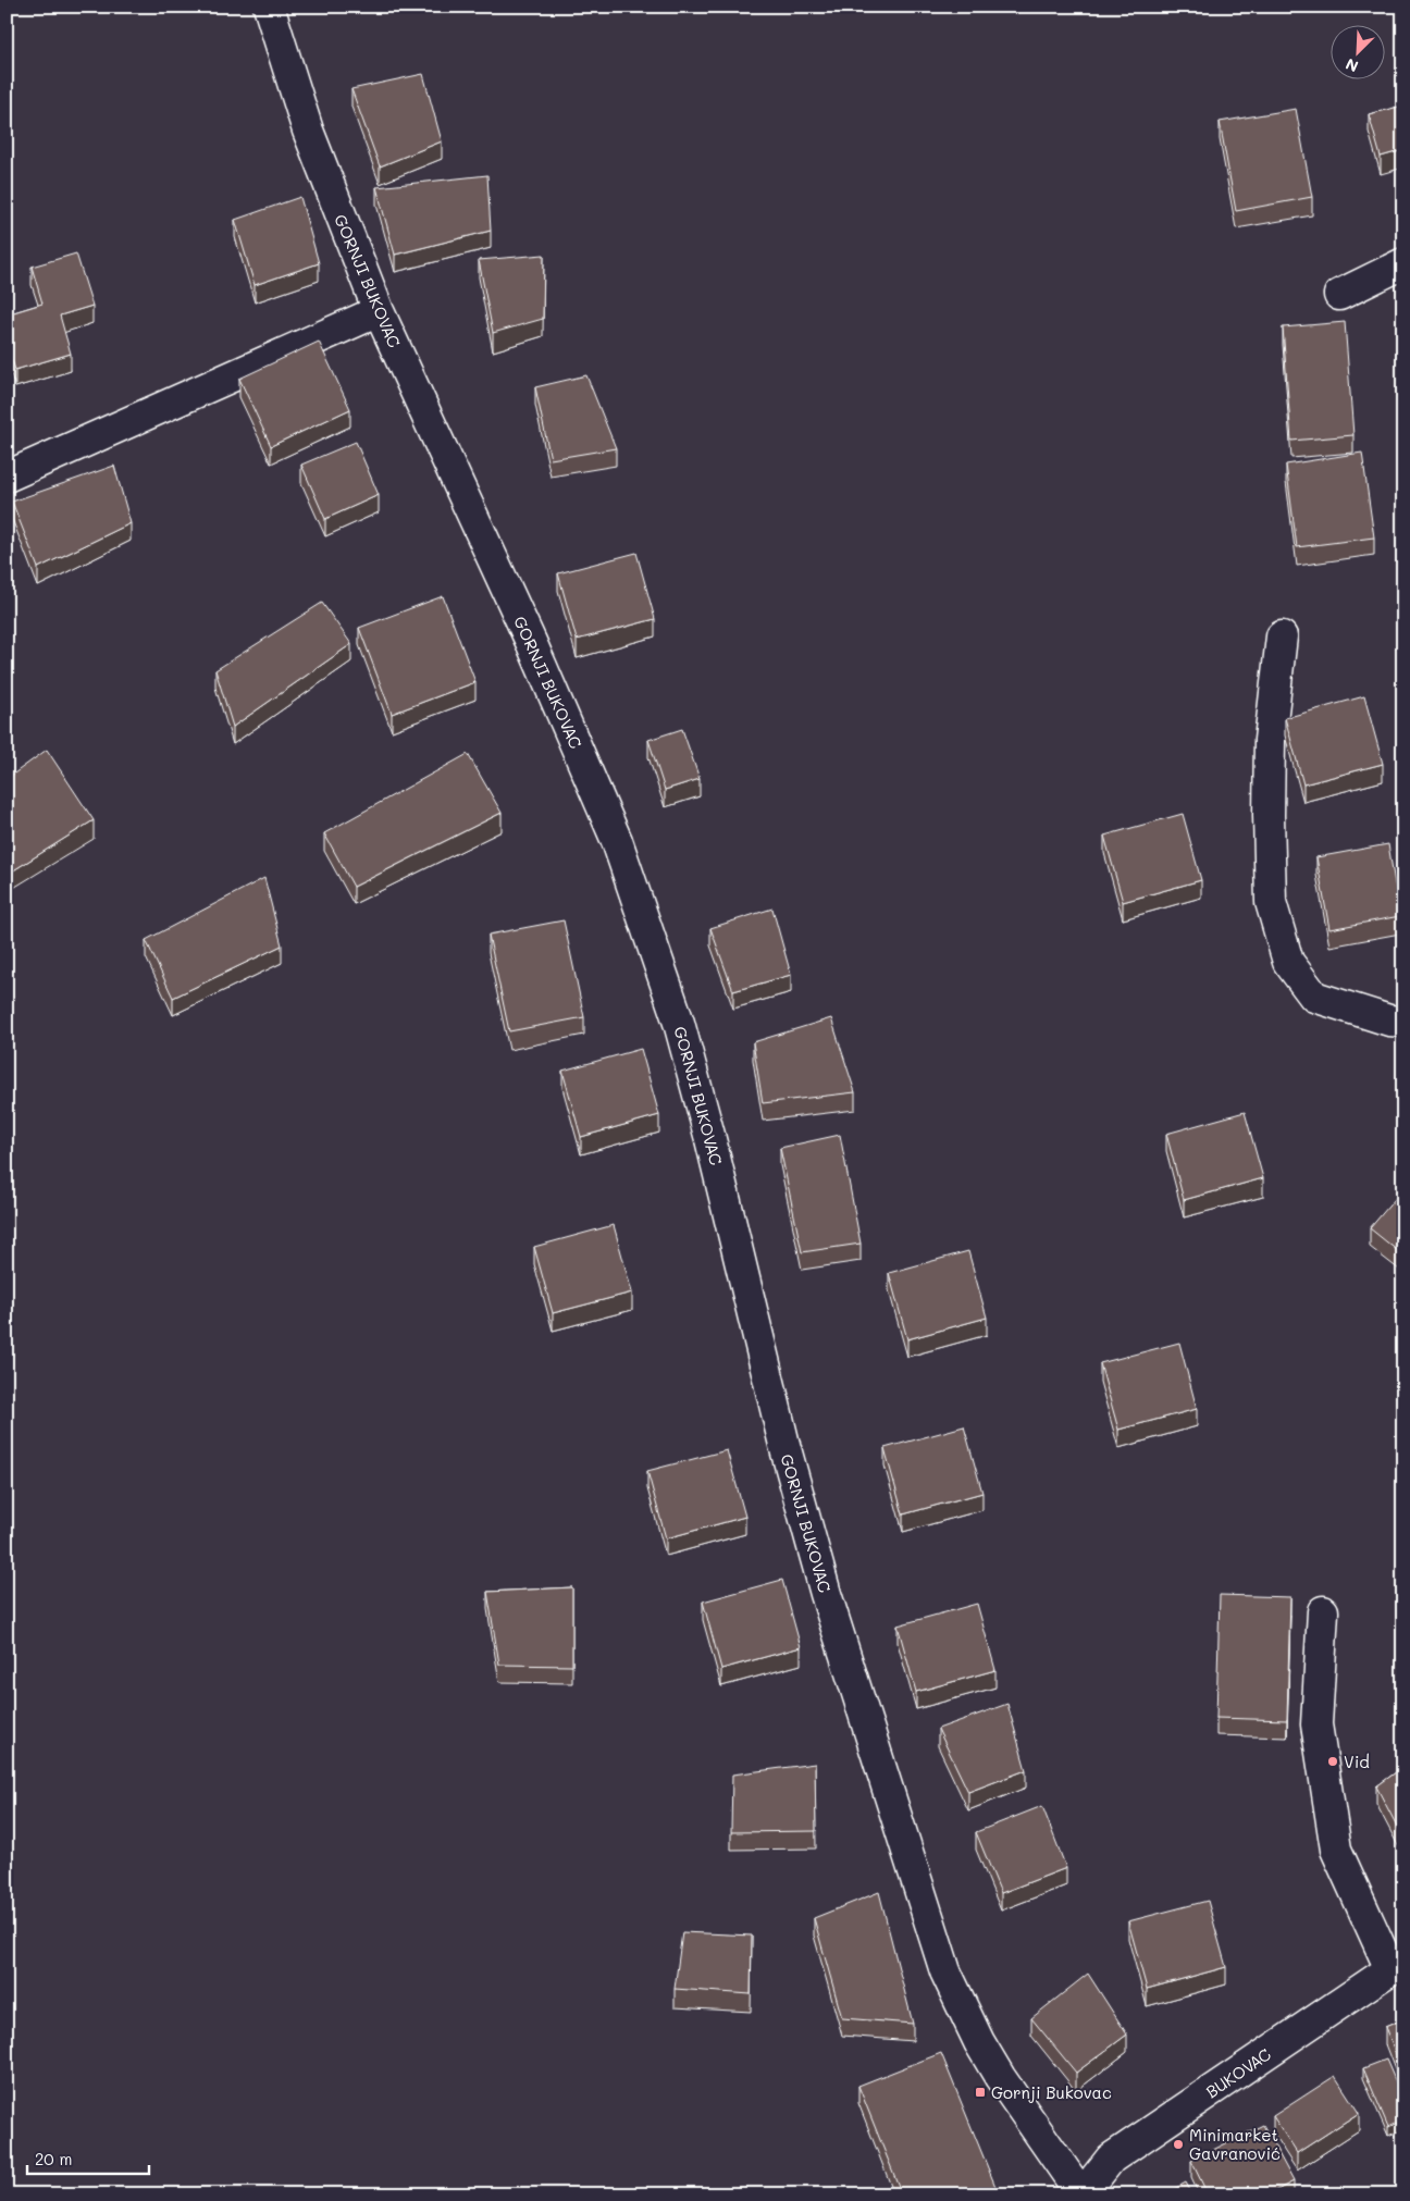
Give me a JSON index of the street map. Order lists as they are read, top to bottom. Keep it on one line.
{"streets":{"street":["GORNJI BUKOVAC","BUKOVAC"]},"crossings":[["GORNJI BUKOVAC","BUKOVAC"]],"places":{"other":["Vid","Minimarket Gavranović"],"transit":["Gornji Bukovac"]},"scale_bar":"20 m","north":"bottom left"}
